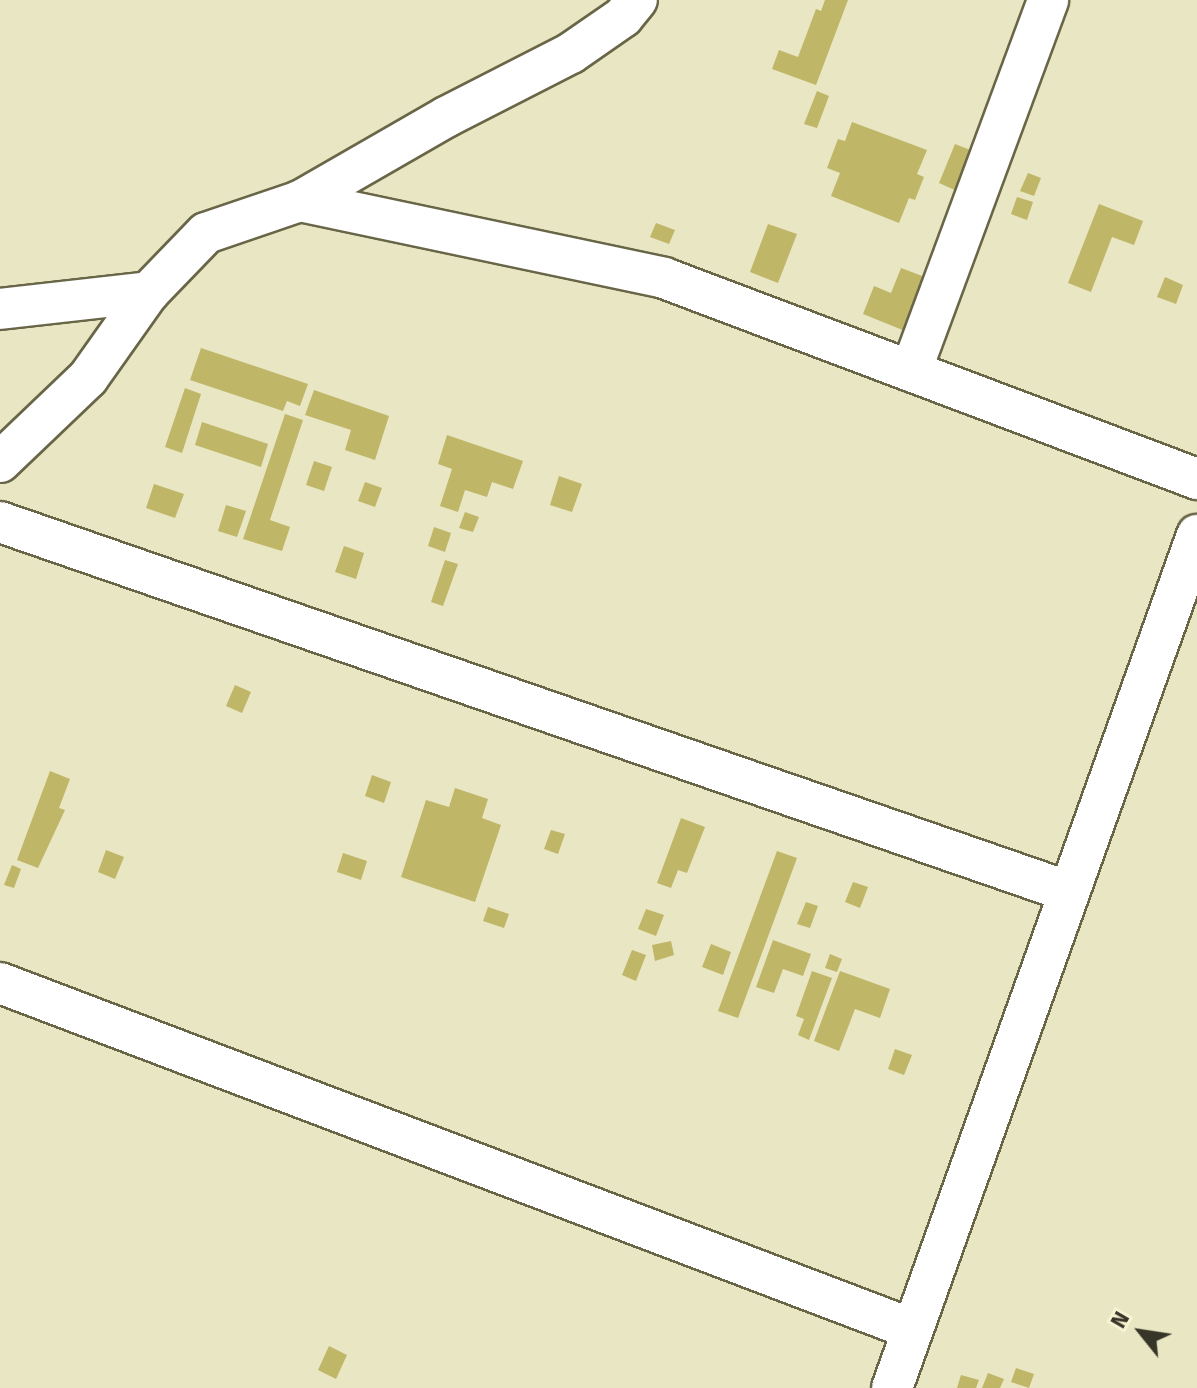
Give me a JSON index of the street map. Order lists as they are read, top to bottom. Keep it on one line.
{"north":"top left"}
